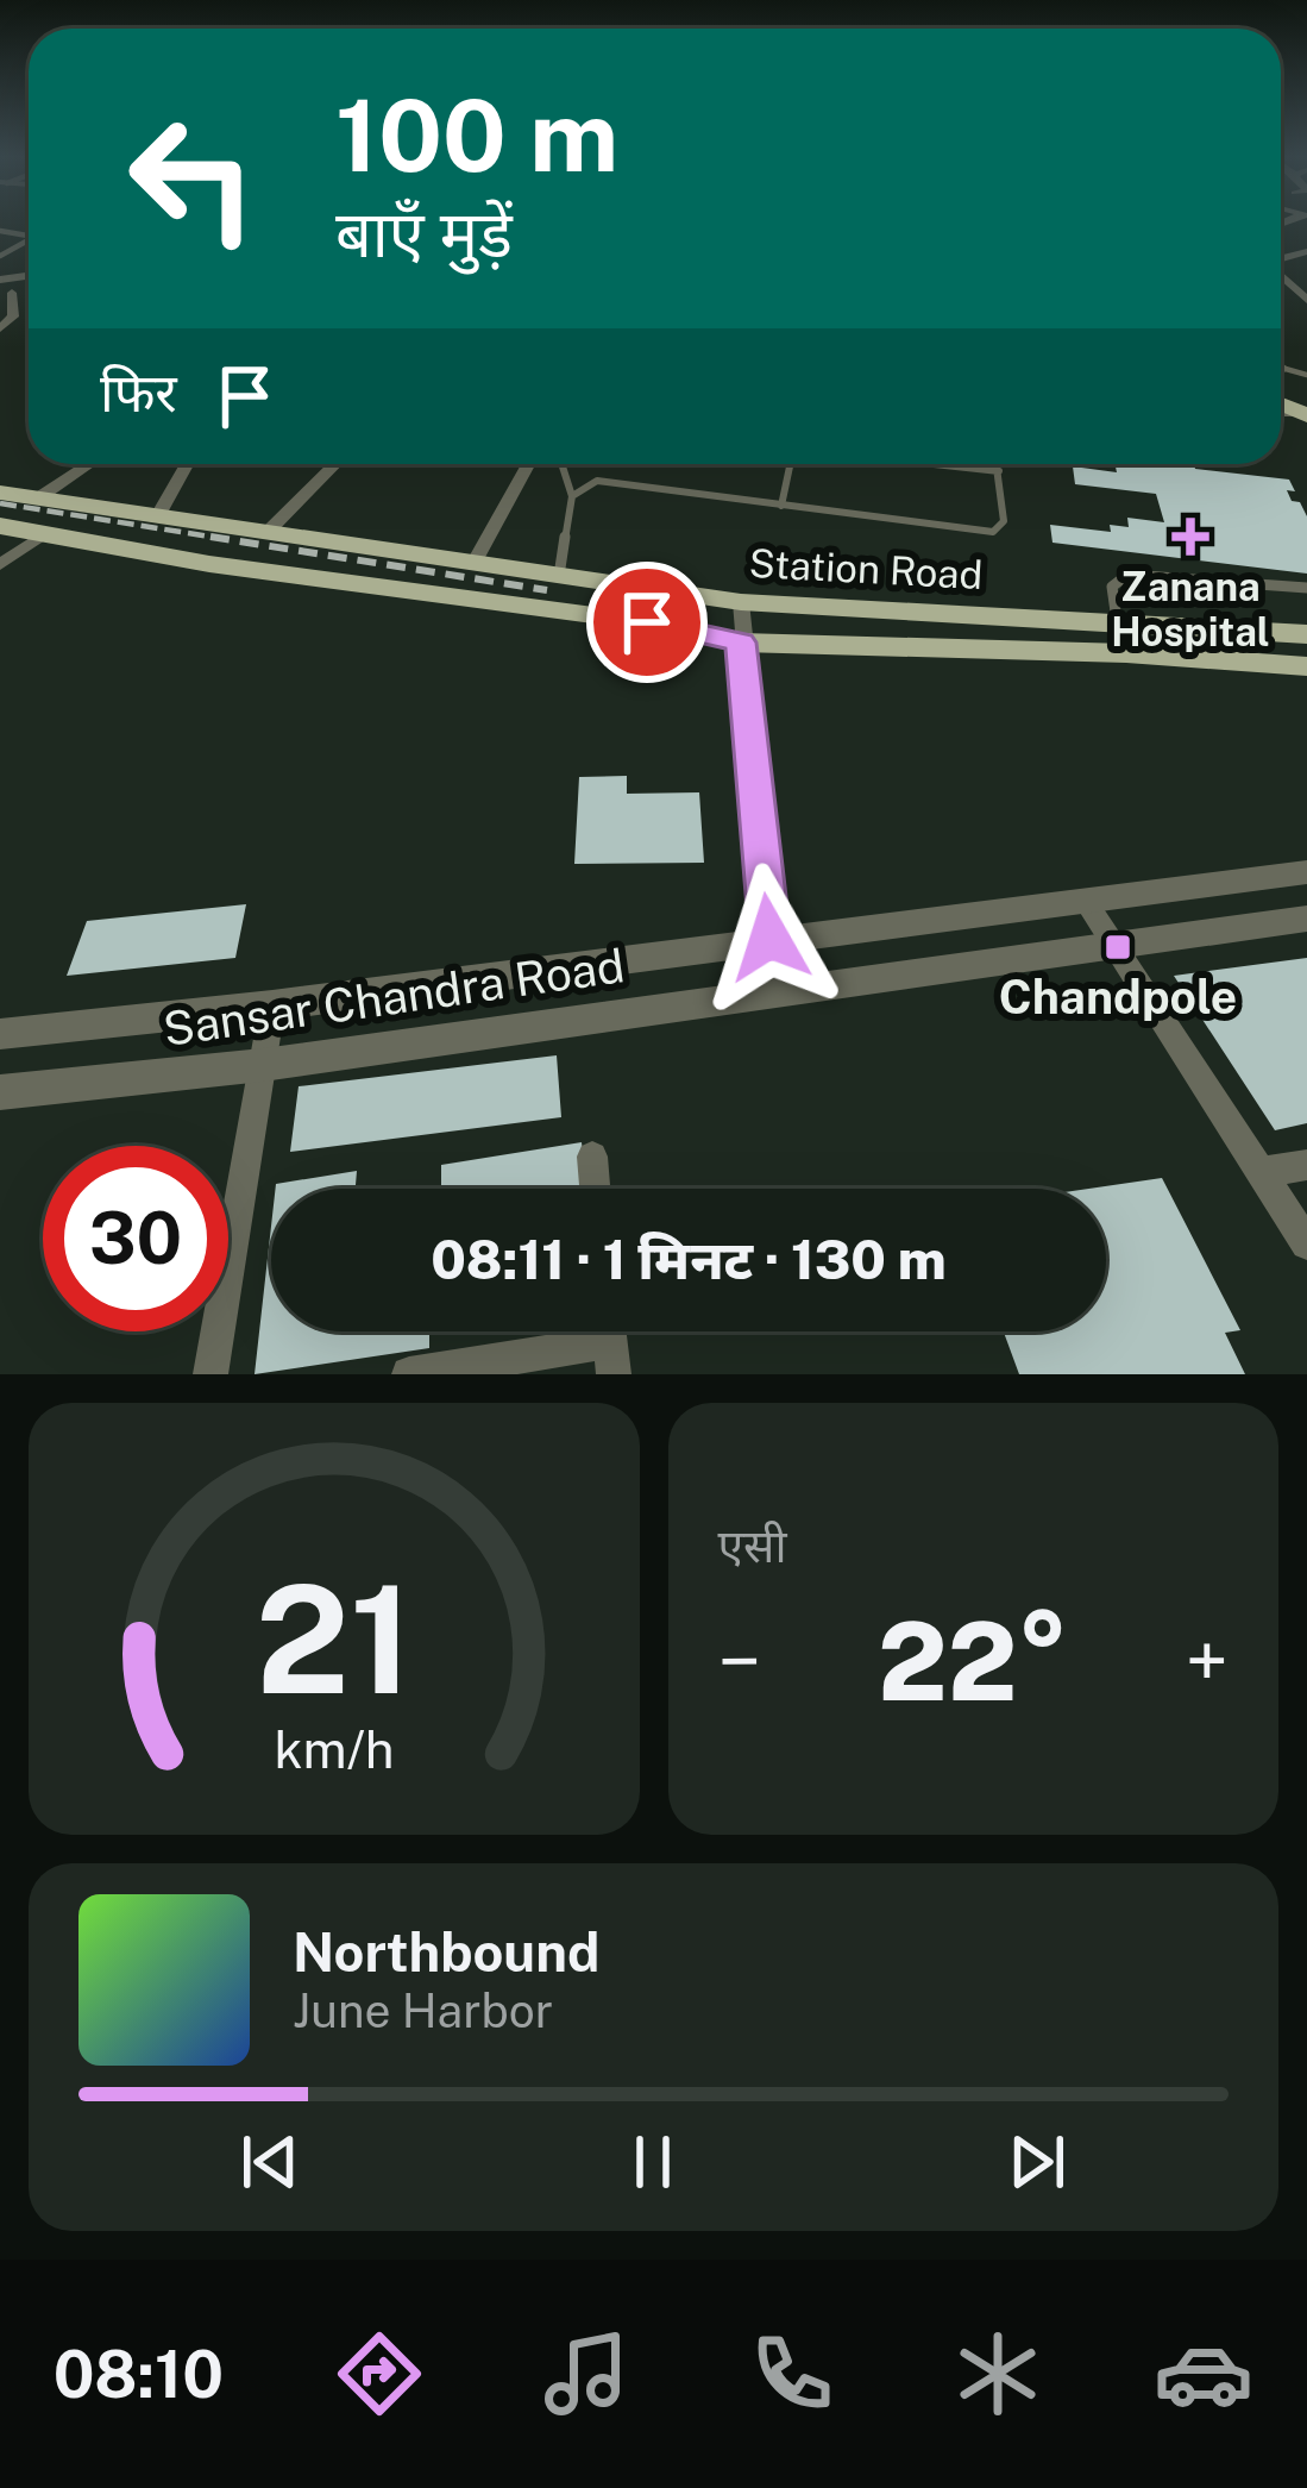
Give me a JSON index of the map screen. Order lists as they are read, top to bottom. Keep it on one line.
{"streets":{"main road":["Station Road"],"street":["Sansar Chandra Road"]},"places":{"health":["Zanana Hospital"],"transit":["Chandpole"]},"page":{"turn":["100 m","बाएँ मुड़ें"],"then":"फिर","limit":"30","trip":"08:11 · 1 मिनट · 130 m","tile":"एसी","heat":["−","22°","+"],"song":["Northbound","June Harbor"],"tabs":"08:10","gauge":["21","km/h"]}}
